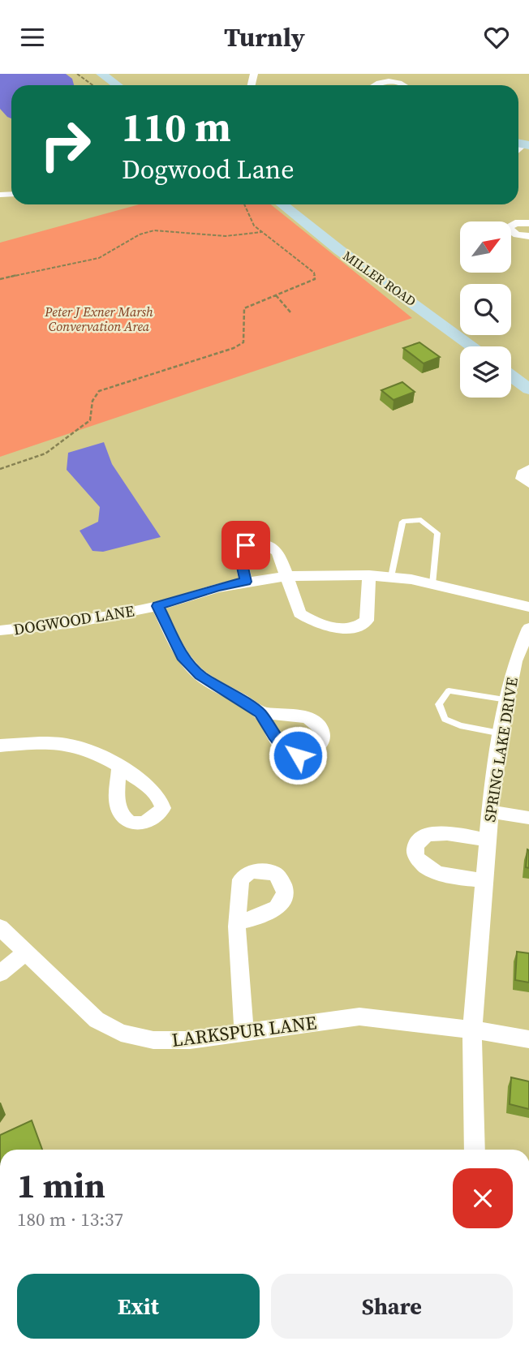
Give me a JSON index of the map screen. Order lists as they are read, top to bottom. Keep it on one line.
{"streets":{"street":["MILLER ROAD","DOGWOOD LANE","SPRING LAKE DRIVE","LARKSPUR LANE"]},"crossings":[["SPRING LAKE DRIVE","LARKSPUR LANE"]],"parks":["Peter J Exner Marsh Convervation Area"],"north":"top right","page":{"header":"Turnly","turn":["110 m","Dogwood Lane"],"heading":["1 min","180 m · 13:37"],"buttons":["Exit","Share"]}}
